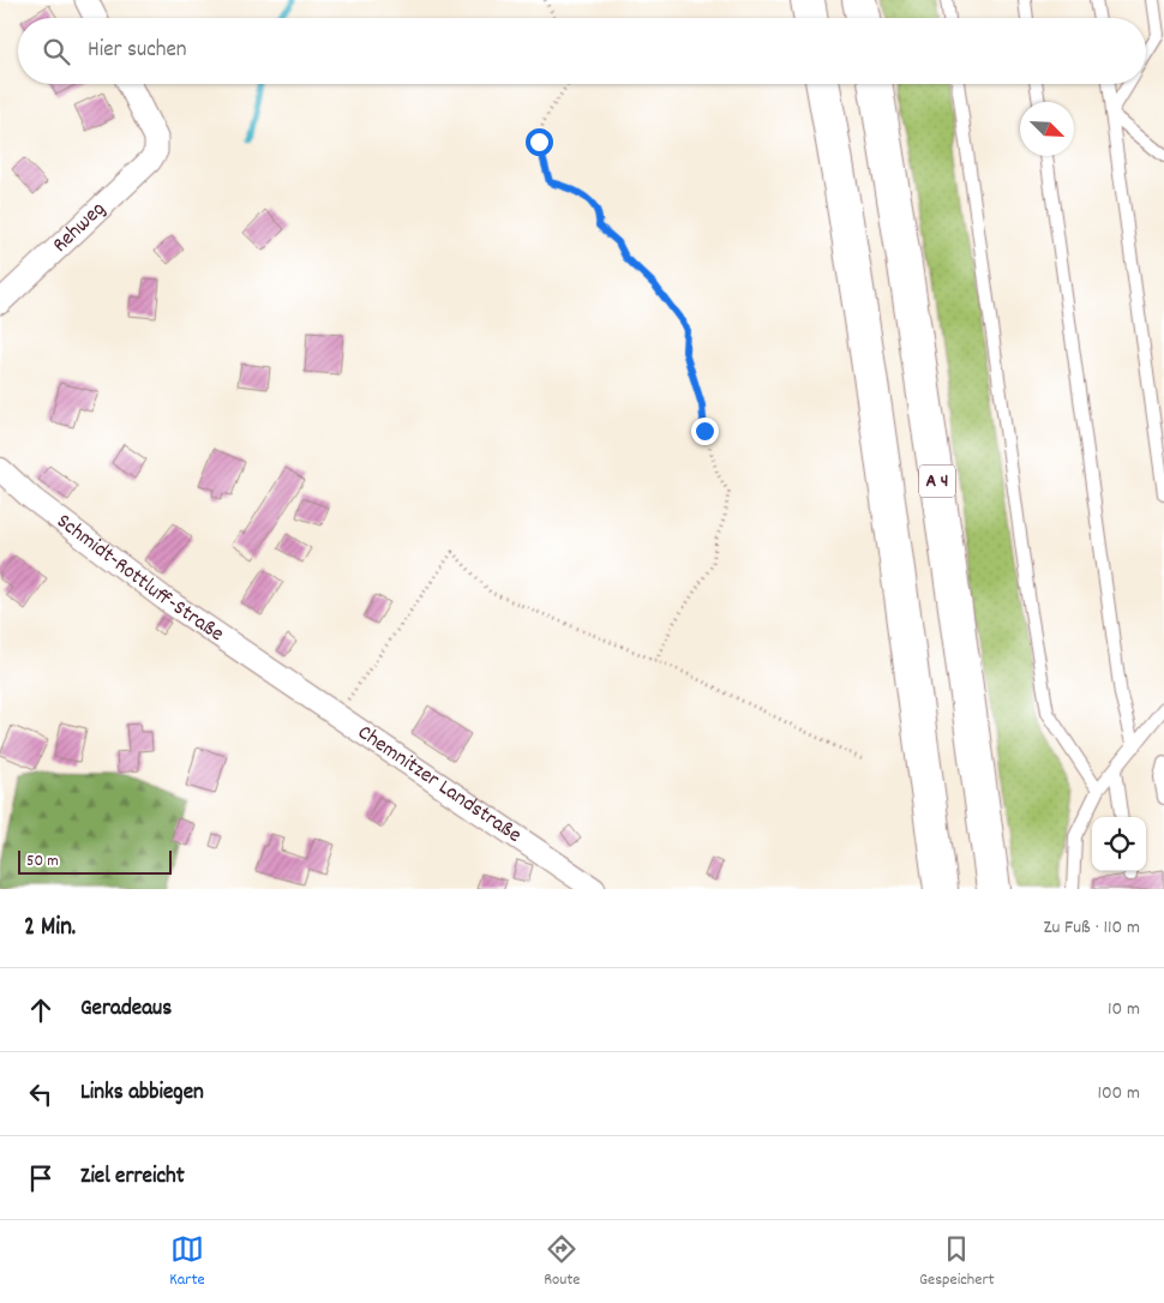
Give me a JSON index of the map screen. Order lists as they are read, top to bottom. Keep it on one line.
{"streets":{"highway":["A 4"],"street":["Rehweg","Schmidt-Rottluff-Straße","Chemnitzer Landstraße"]},"crossings":[["Schmidt-Rottluff-Straße","Chemnitzer Landstraße"]],"scale_bar":"50 m","north":"bottom right","page":{"search":"Hier suchen","scale":"50 m","heading":["2 Min.","Zu Fuß · 110 m"],"list":[["Geradeaus","10 m"],["Links abbiegen","100 m"],"Ziel erreicht"],"nav":["Karte","Route","Gespeichert"]}}
